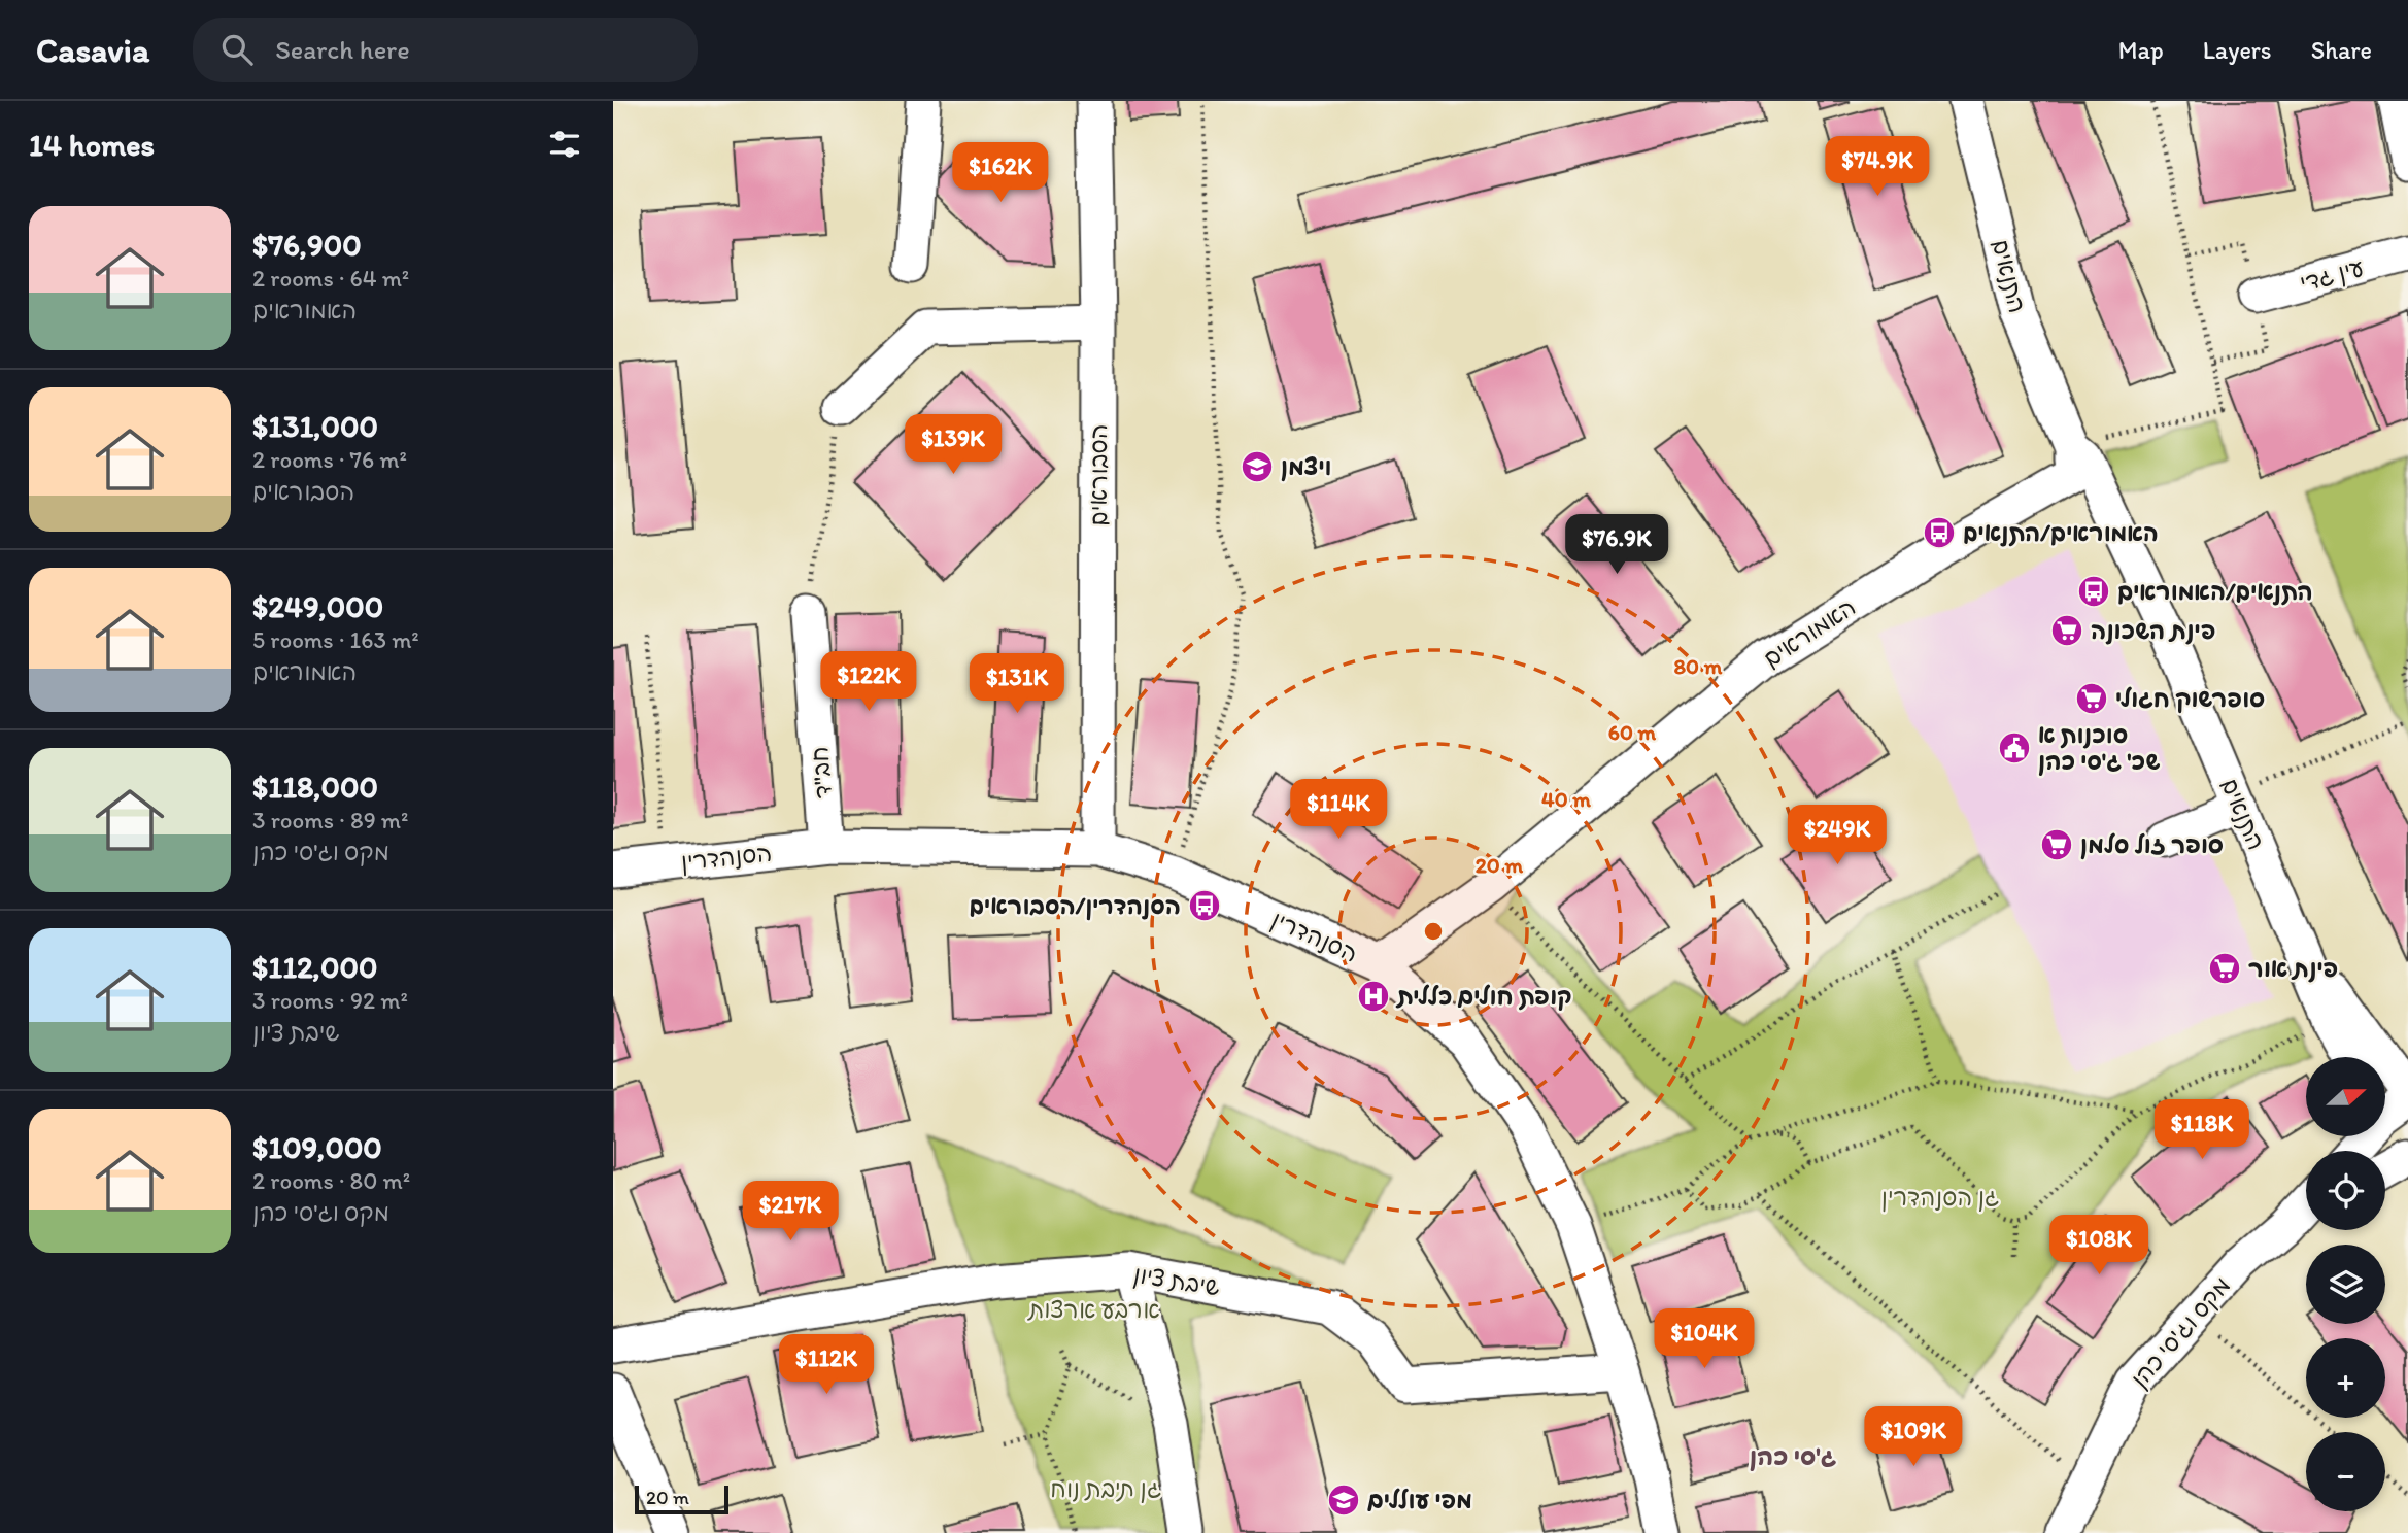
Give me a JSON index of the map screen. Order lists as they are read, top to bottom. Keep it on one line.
{"streets":{"street":["עין גדי","התנאים","הסבוראים","האמוראים","חב\"ד","הסנהדרין","שיבת ציון","מקס וג'סי כהן"]},"crossings":[["התנאים","האמוראים"],["הסבוראים","הסנהדרין"],["האמוראים","הסנהדרין"],["חב\"ד","הסנהדרין"],["הסנהדרין","שיבת ציון"]],"districts":["ג'סי כהן"],"parks":["גן הסנהדרין","ארבע ארצות","גן תיבת נוח"],"places":{"school or university":["ויצמן","מפי עוללים"],"bus stop":["האמוראים/התנאים","התנאים/האמוראים","הסנהדרין/הסבוראים"],"supermarket":["פינת השכונה","סופרשוק חגולי","סופר זול סלמן","פינת אור"],"public building":["סוכנות א שכ' ג'סי כהן"],"hospital":["קופת חולים כללית"]},"scale_bar":"20 m","north":"right","page":{"header":"Casavia","search":"Search here","nav":["Map","Layers","Share"],"heading":"14 homes","price":["$74.9K","$162K","$139K","$76.9K","$122K","$131K","$114K","$249K","$118K","$217K","$108K","$104K","$112K","$109K"],"list":[{"name":"$76,900","note":"2 rooms · 64 m² · האמוראים"},{"name":"$131,000","note":"2 rooms · 76 m² · הסבוראים"},{"name":"$249,000","note":"5 rooms · 163 m² · האמוראים"},{"name":"$118,000","note":"3 rooms · 89 m² · מקס וג'סי כהן"},{"name":"$112,000","note":"3 rooms · 92 m² · שיבת ציון"},{"name":"$109,000","note":"2 rooms · 80 m² · מקס וג'סי כהן"}],"map_buttons":["+","−"],"scale":"20 m"},"rings":["80 m","60 m","40 m","20 m"]}
